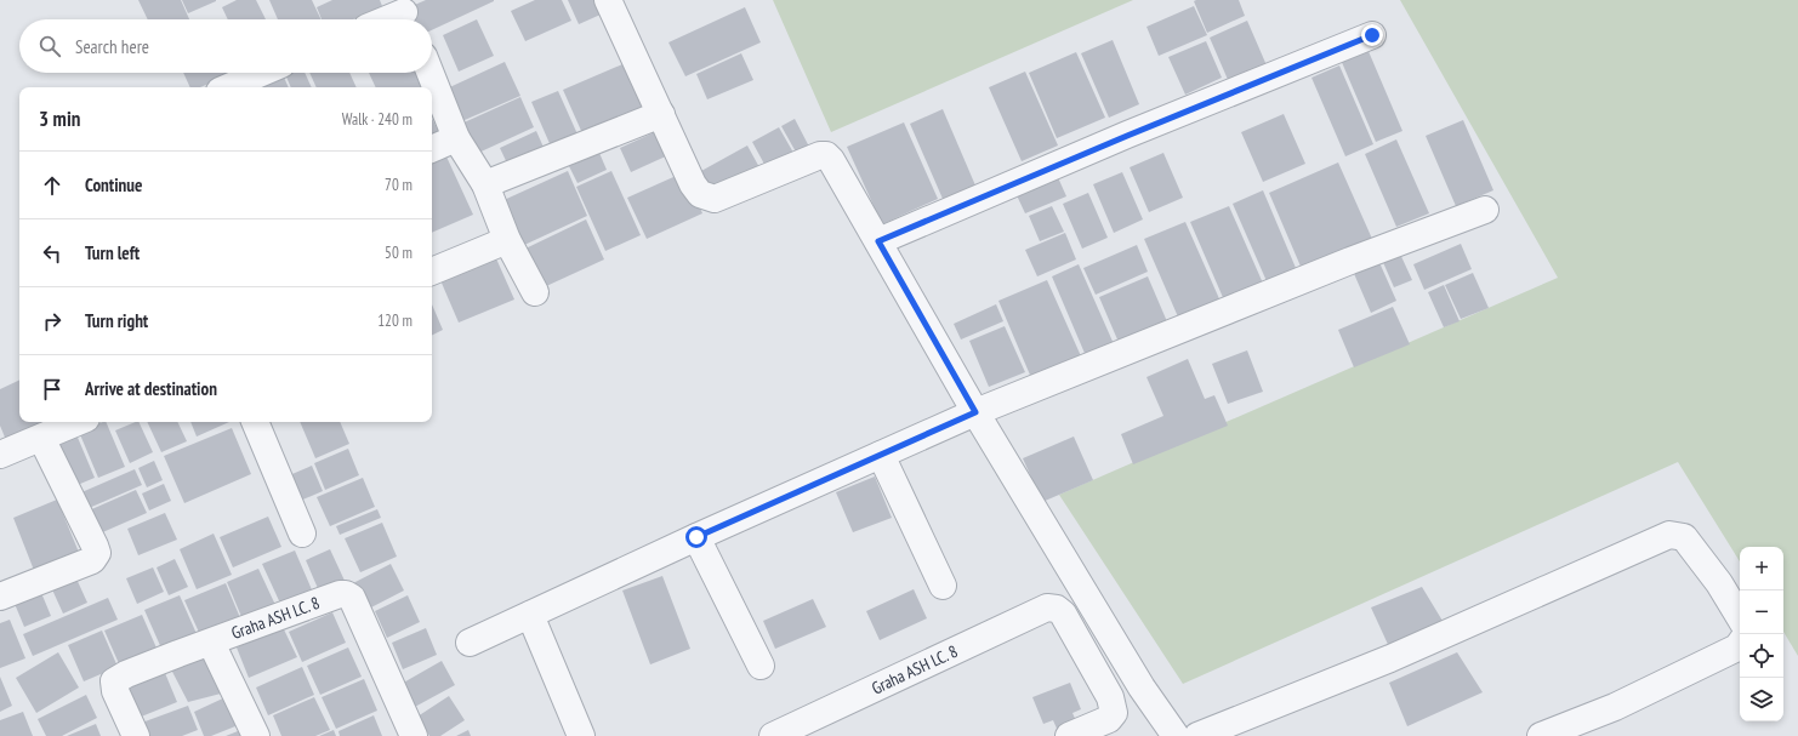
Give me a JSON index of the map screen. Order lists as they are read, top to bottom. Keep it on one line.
{"streets":{"street":["Graha ASH LC. 8"]},"page":{"search":"Search here","heading":["3 min","Walk · 240 m"],"list":[["Continue","70 m"],["Turn left","50 m"],["Turn right","120 m"],"Arrive at destination"],"map_buttons":["+","−"]}}
